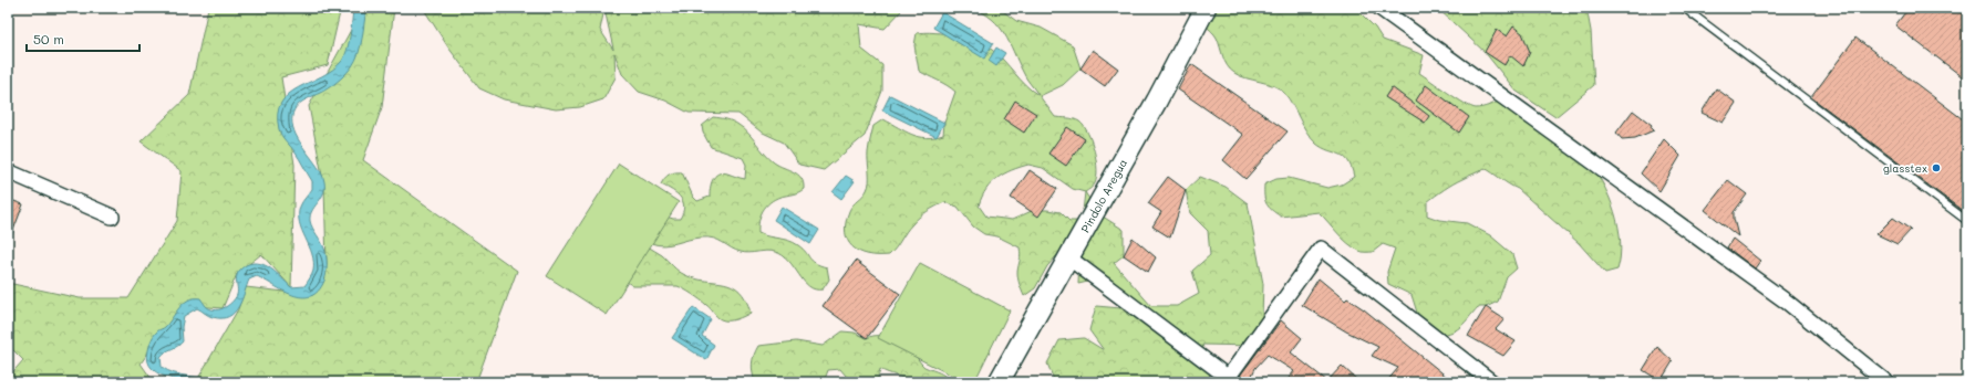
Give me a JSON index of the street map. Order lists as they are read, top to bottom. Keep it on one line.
{"streets":{"main road":["Pindolo Aregua"]},"places":["glasstex"],"scale_bar":"50 m"}
